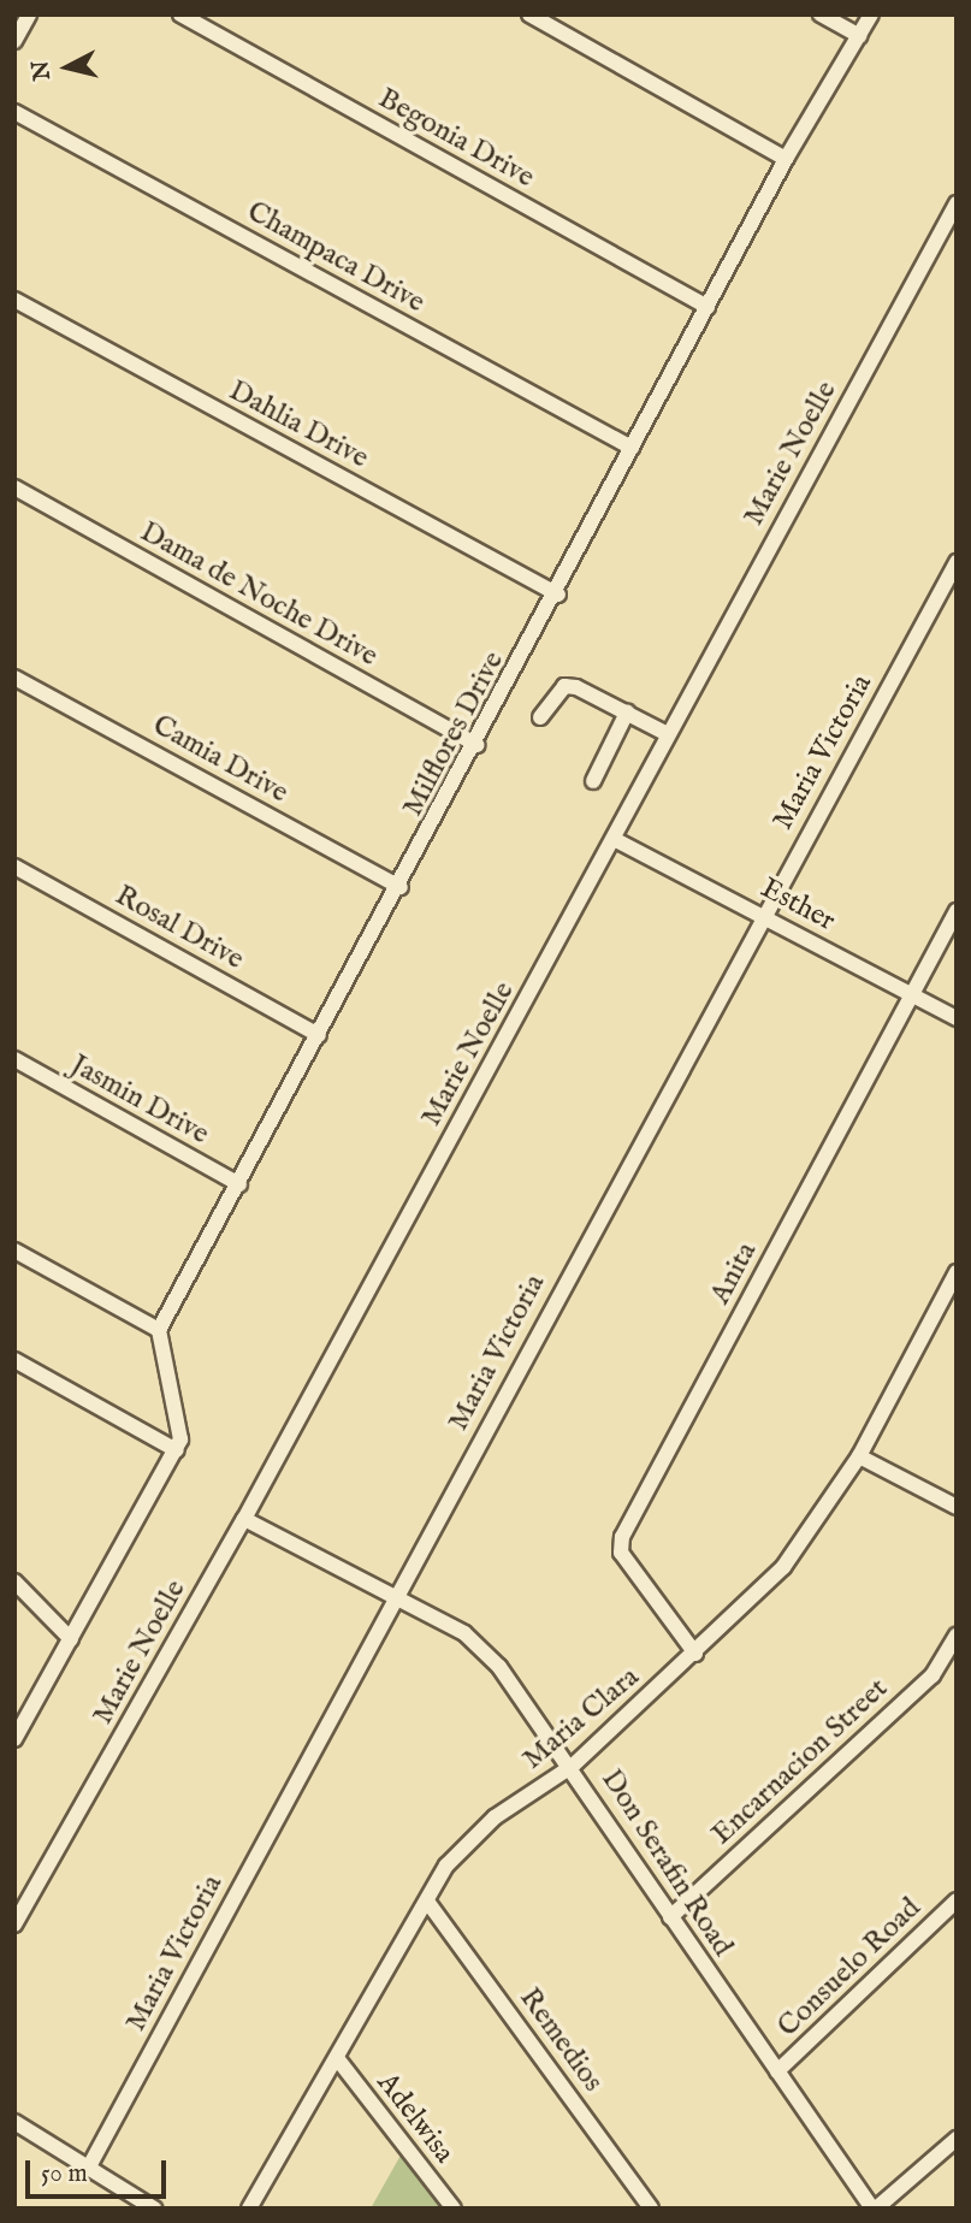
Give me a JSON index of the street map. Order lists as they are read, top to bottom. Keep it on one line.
{"streets":{"street":["Begonia Drive","Champaca Drive","Dahlia Drive","Marie Noelle","Dama de Noche Drive","Milflores Drive","Maria Victoria","Camia Drive","Esther","Rosal Drive","Jasmin Drive","Anita","Maria Clara","Encarnacion Street","Don Serafin Road","Consuelo Road","Remedios","Adelwisa"]},"crossings":[["Begonia Drive","Milflores Drive"],["Champaca Drive","Milflores Drive"],["Dahlia Drive","Milflores Drive"],["Marie Noelle","Esther"],["Marie Noelle","Don Serafin Road"],["Dama de Noche Drive","Milflores Drive"],["Milflores Drive","Camia Drive"],["Milflores Drive","Rosal Drive"],["Milflores Drive","Jasmin Drive"],["Maria Victoria","Esther"],["Maria Victoria","Don Serafin Road"],["Esther","Anita"],["Anita","Maria Clara"],["Maria Clara","Don Serafin Road"],["Maria Clara","Remedios"],["Maria Clara","Adelwisa"],["Encarnacion Street","Don Serafin Road"],["Don Serafin Road","Consuelo Road"]],"scale_bar":"50 m","north":"left"}
